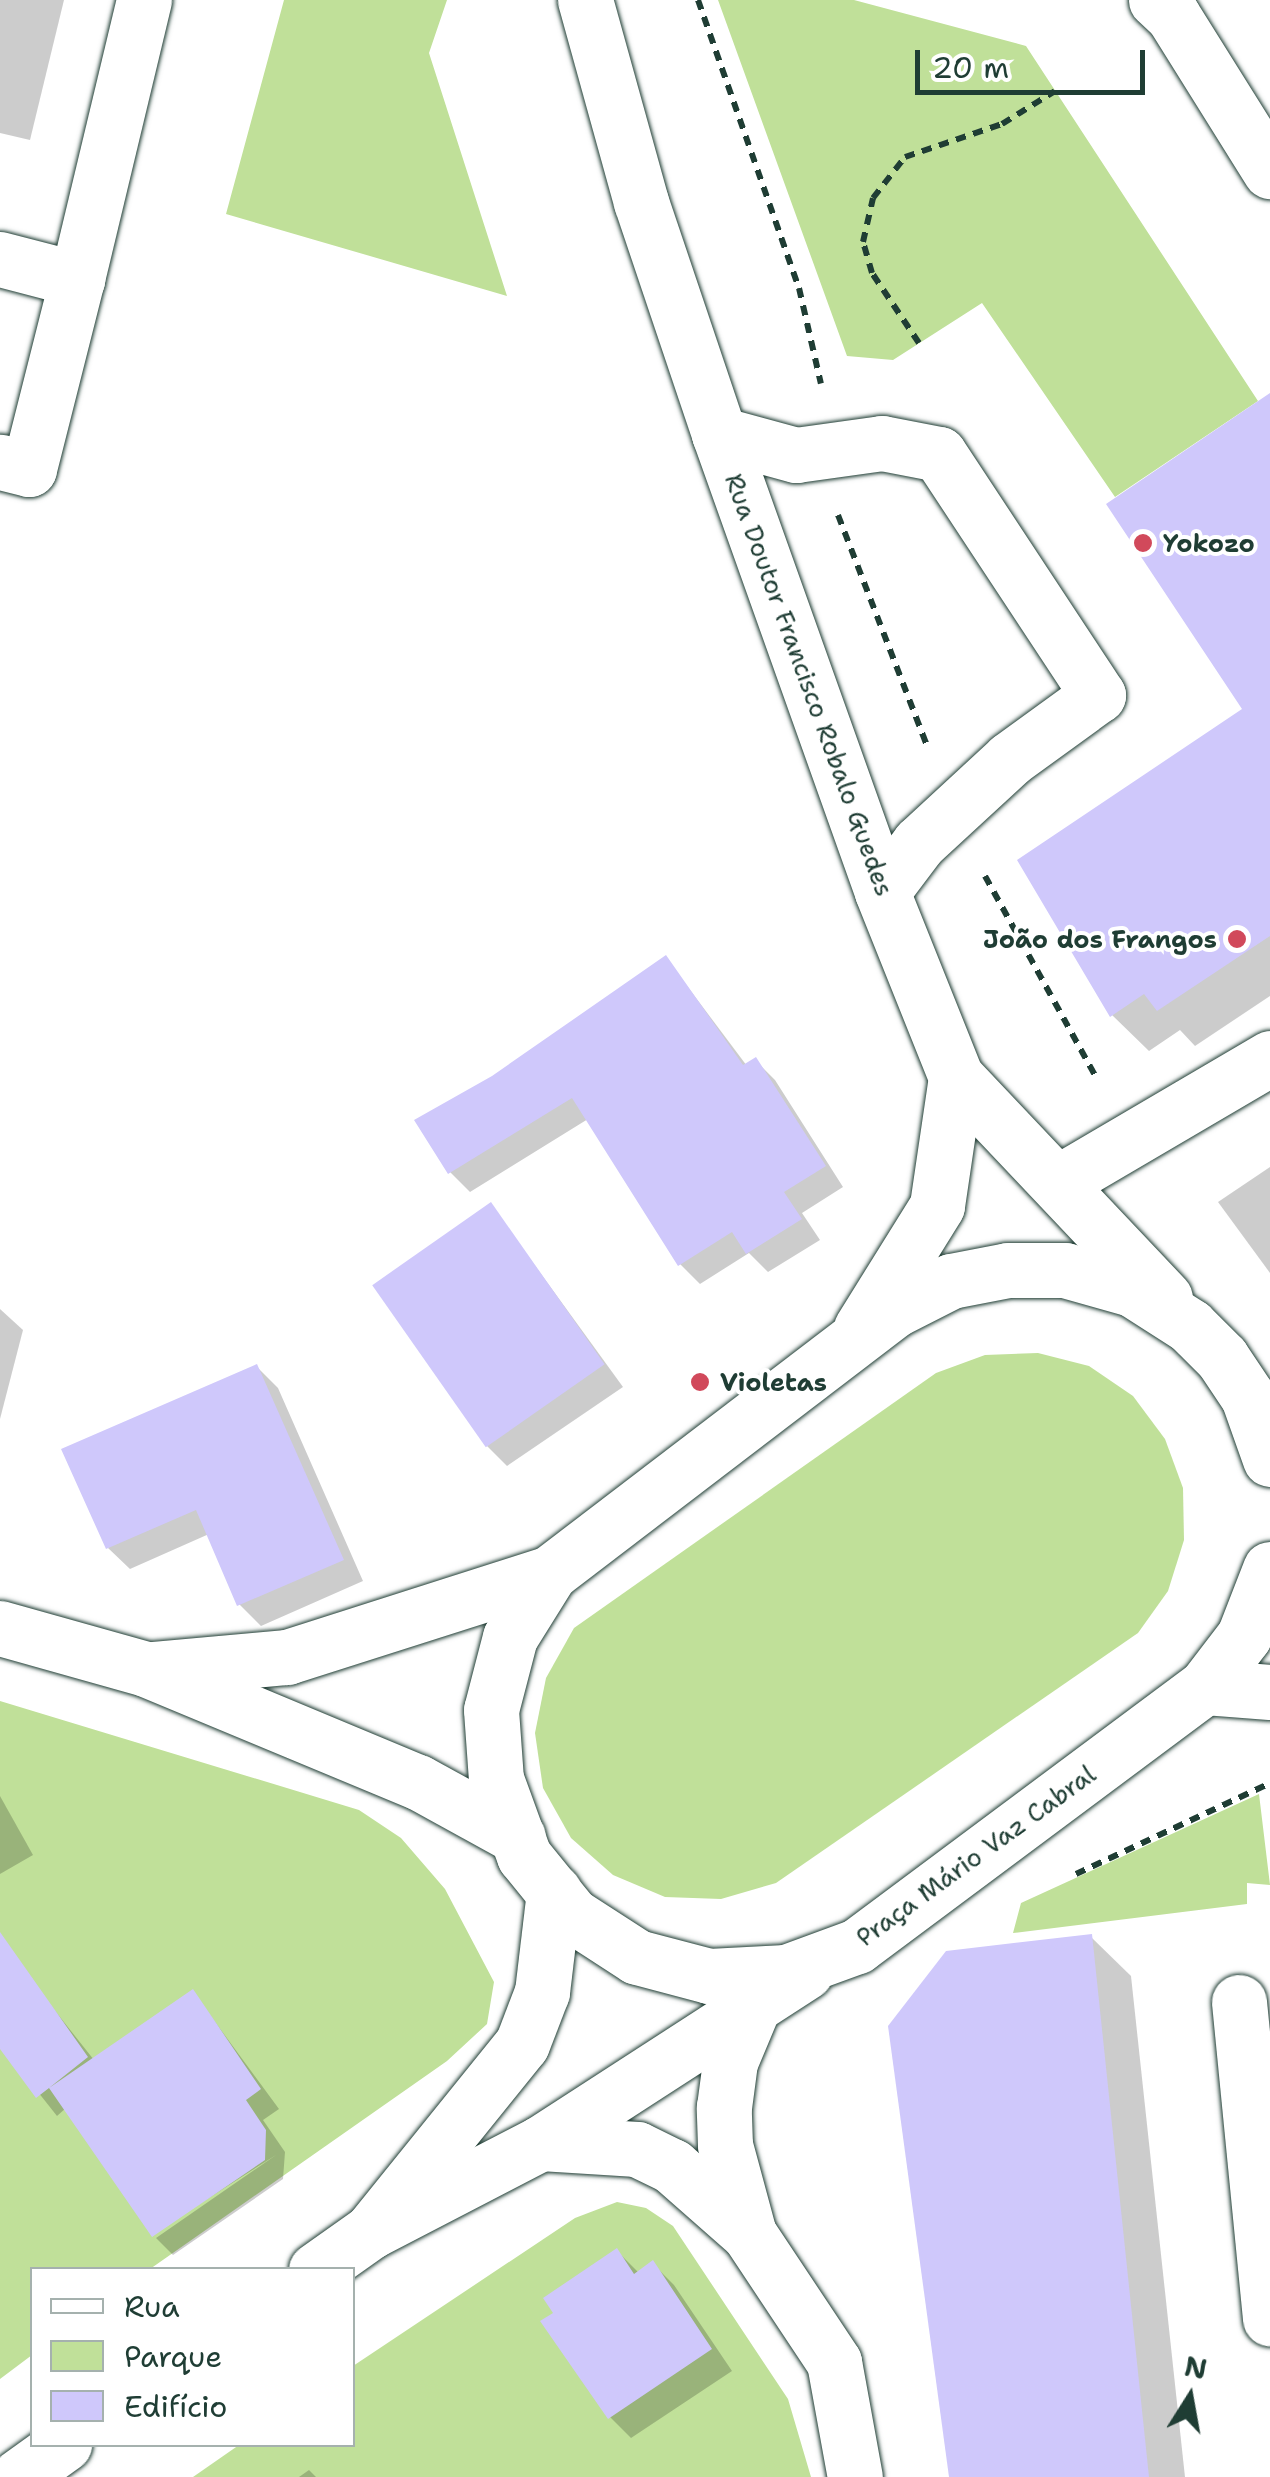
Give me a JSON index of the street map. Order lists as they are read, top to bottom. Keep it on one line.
{"streets":{"street":["Rua Doutor Francisco Robalo Guedes","Praça Mário Vaz Cabral"]},"places":["Yokozo","João dos Frangos","Violetas"],"legend":["Rua","Parque","Edifício"],"scale_bar":"20 m","north":"top"}
